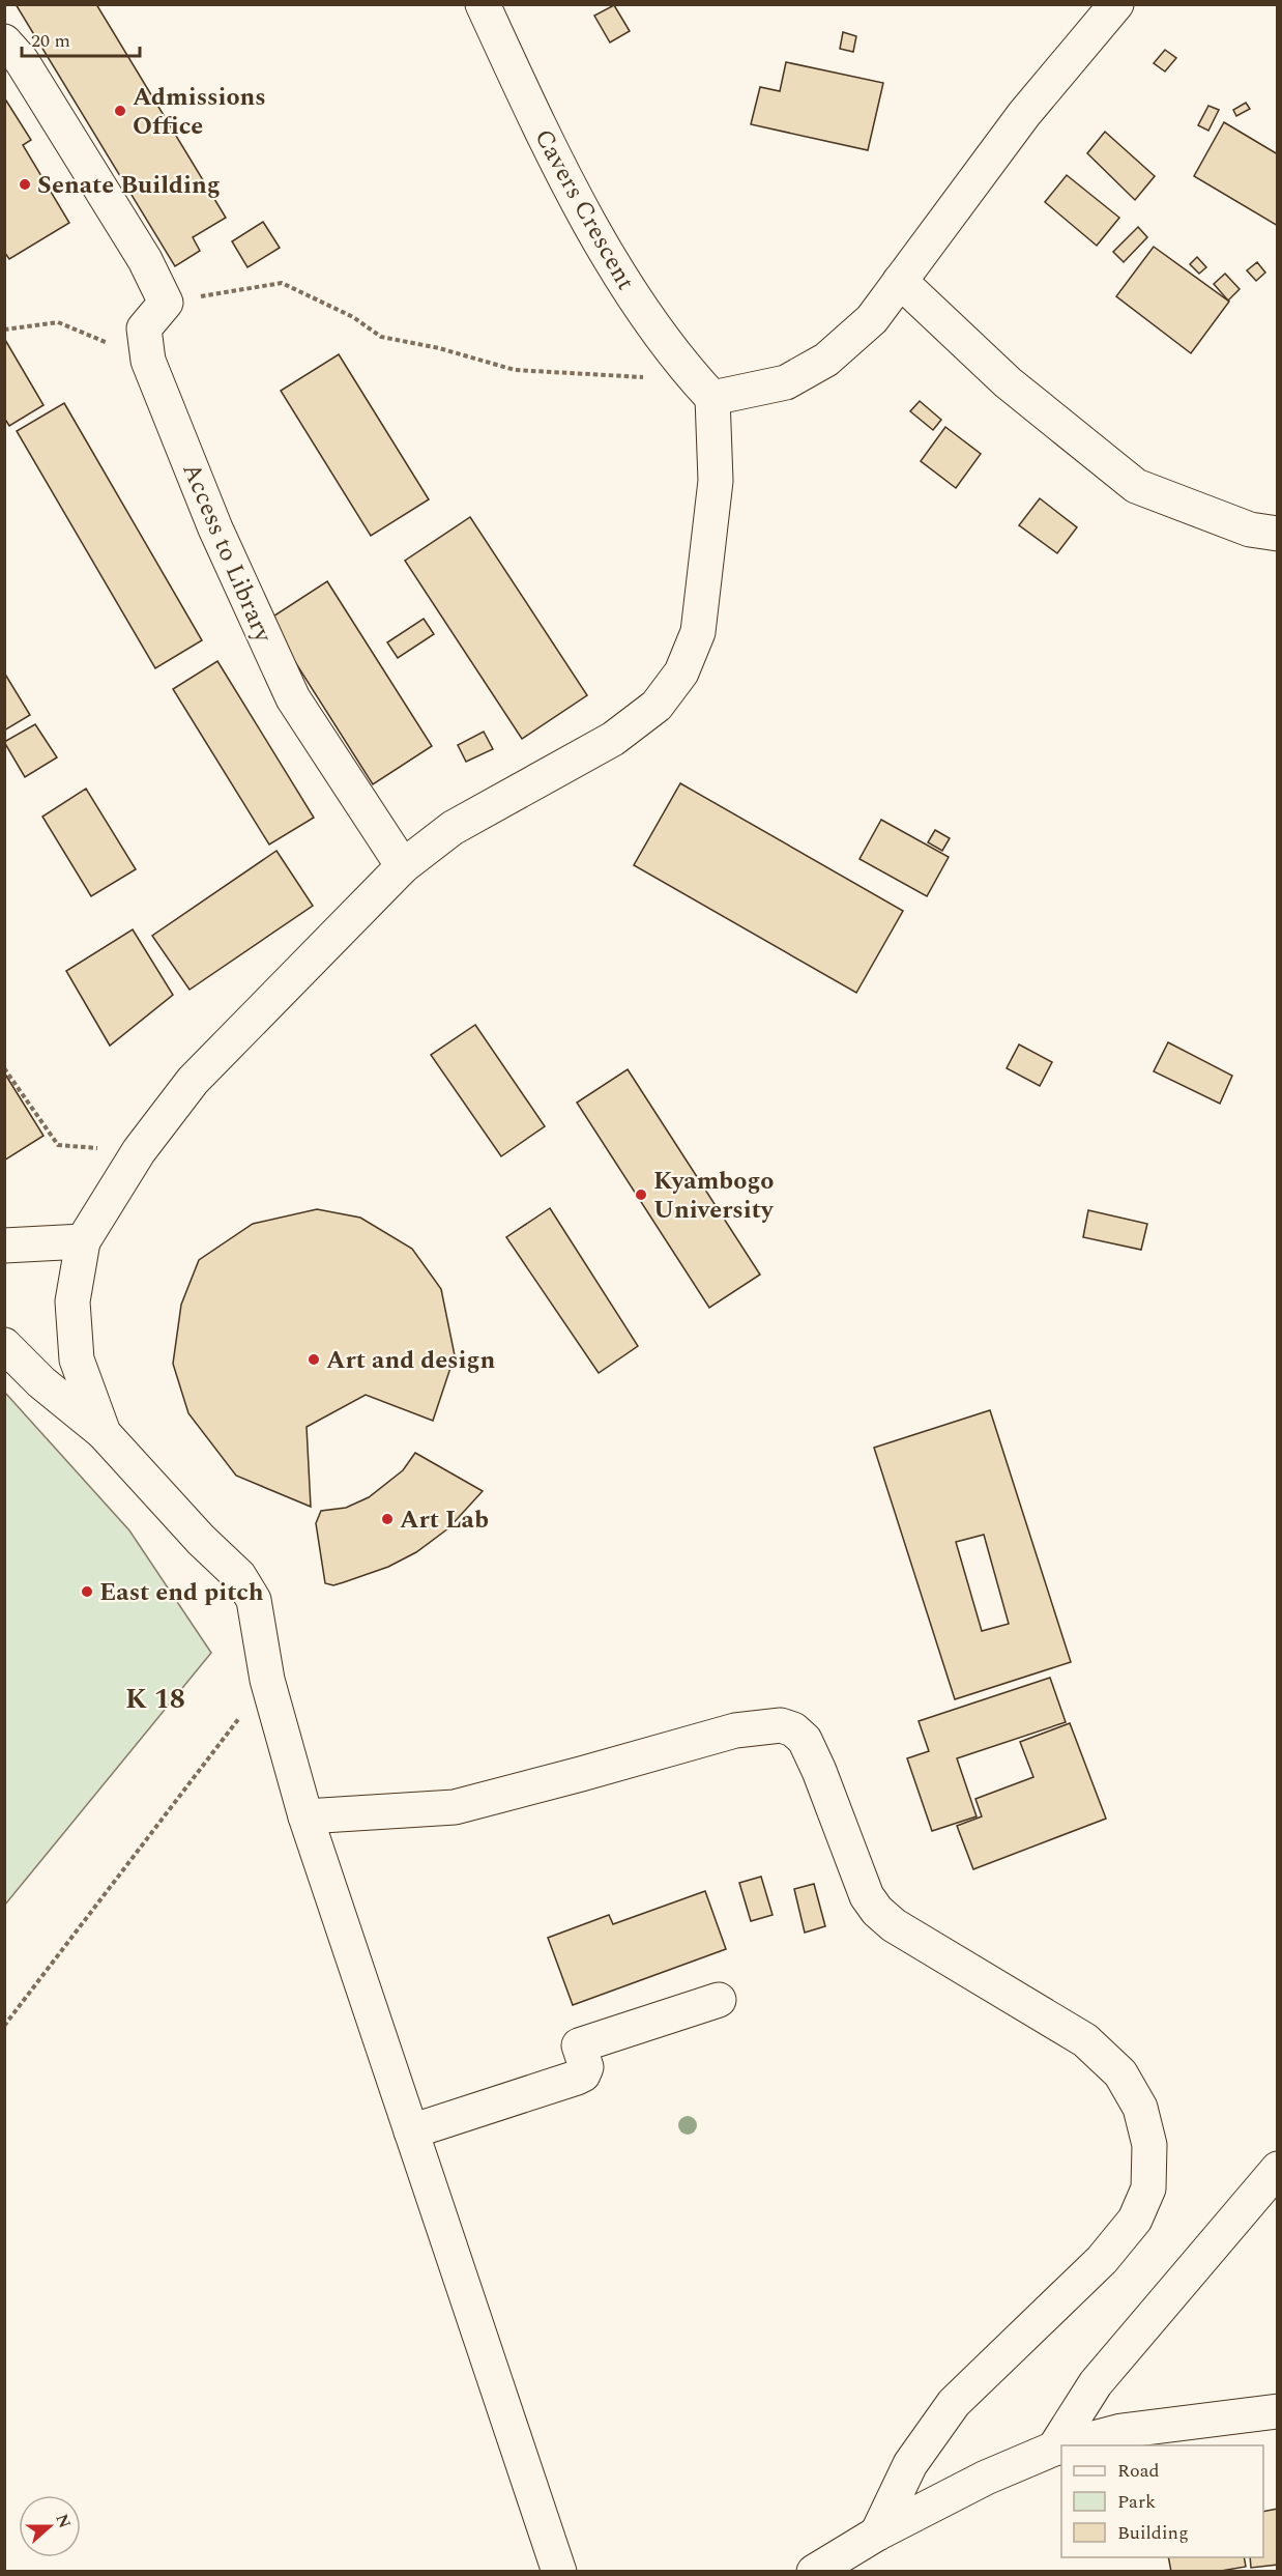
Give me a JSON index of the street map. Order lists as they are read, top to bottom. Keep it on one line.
{"streets":{"street":["Cavers Crescent","Access to Library"]},"districts":["K 18"],"places":["Admissions Office","Senate Building","Kyambogo University","Art and design","Art Lab","East end pitch"],"legend":["Road","Park","Building"],"scale_bar":"20 m","north":"right"}
